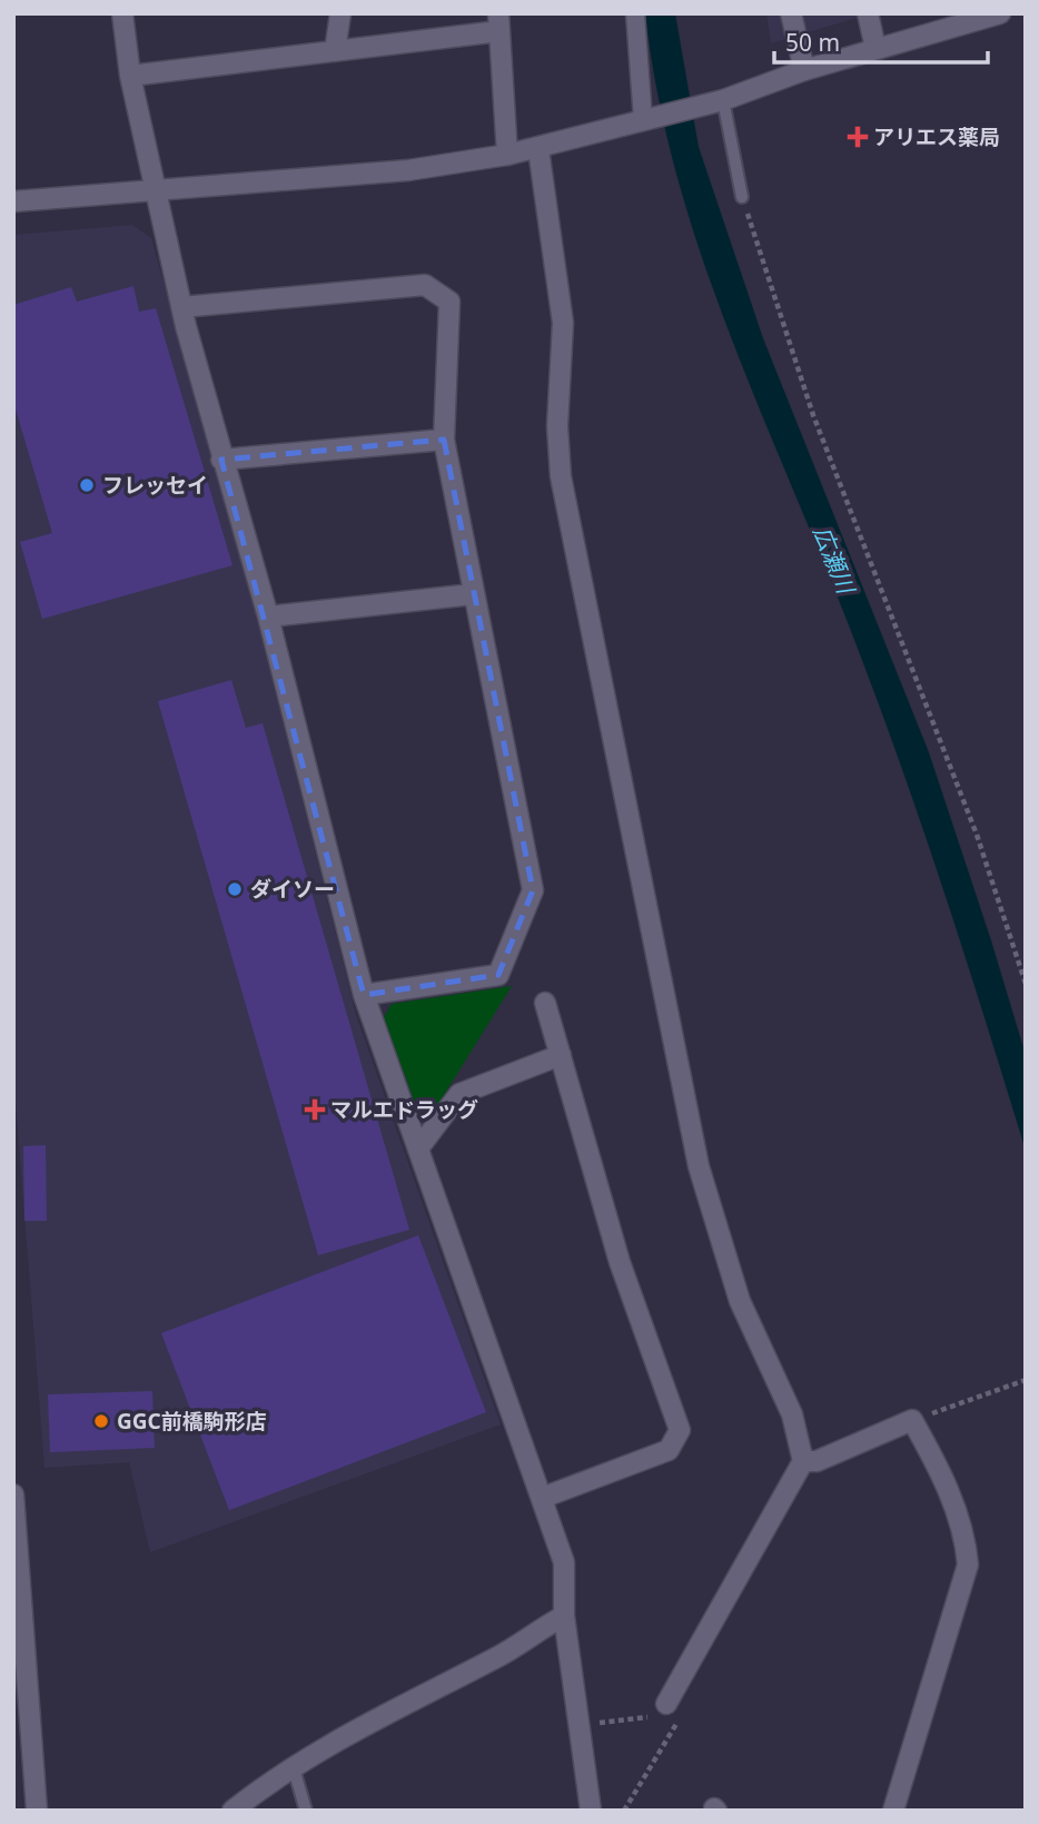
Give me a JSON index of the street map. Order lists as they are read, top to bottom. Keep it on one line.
{"water":["広瀬川"],"places":{"health":["アリエス薬局","マルエドラッグ"],"other":["フレッセイ","ダイソー","GGC前橋駒形店"]},"scale_bar":"50 m"}
